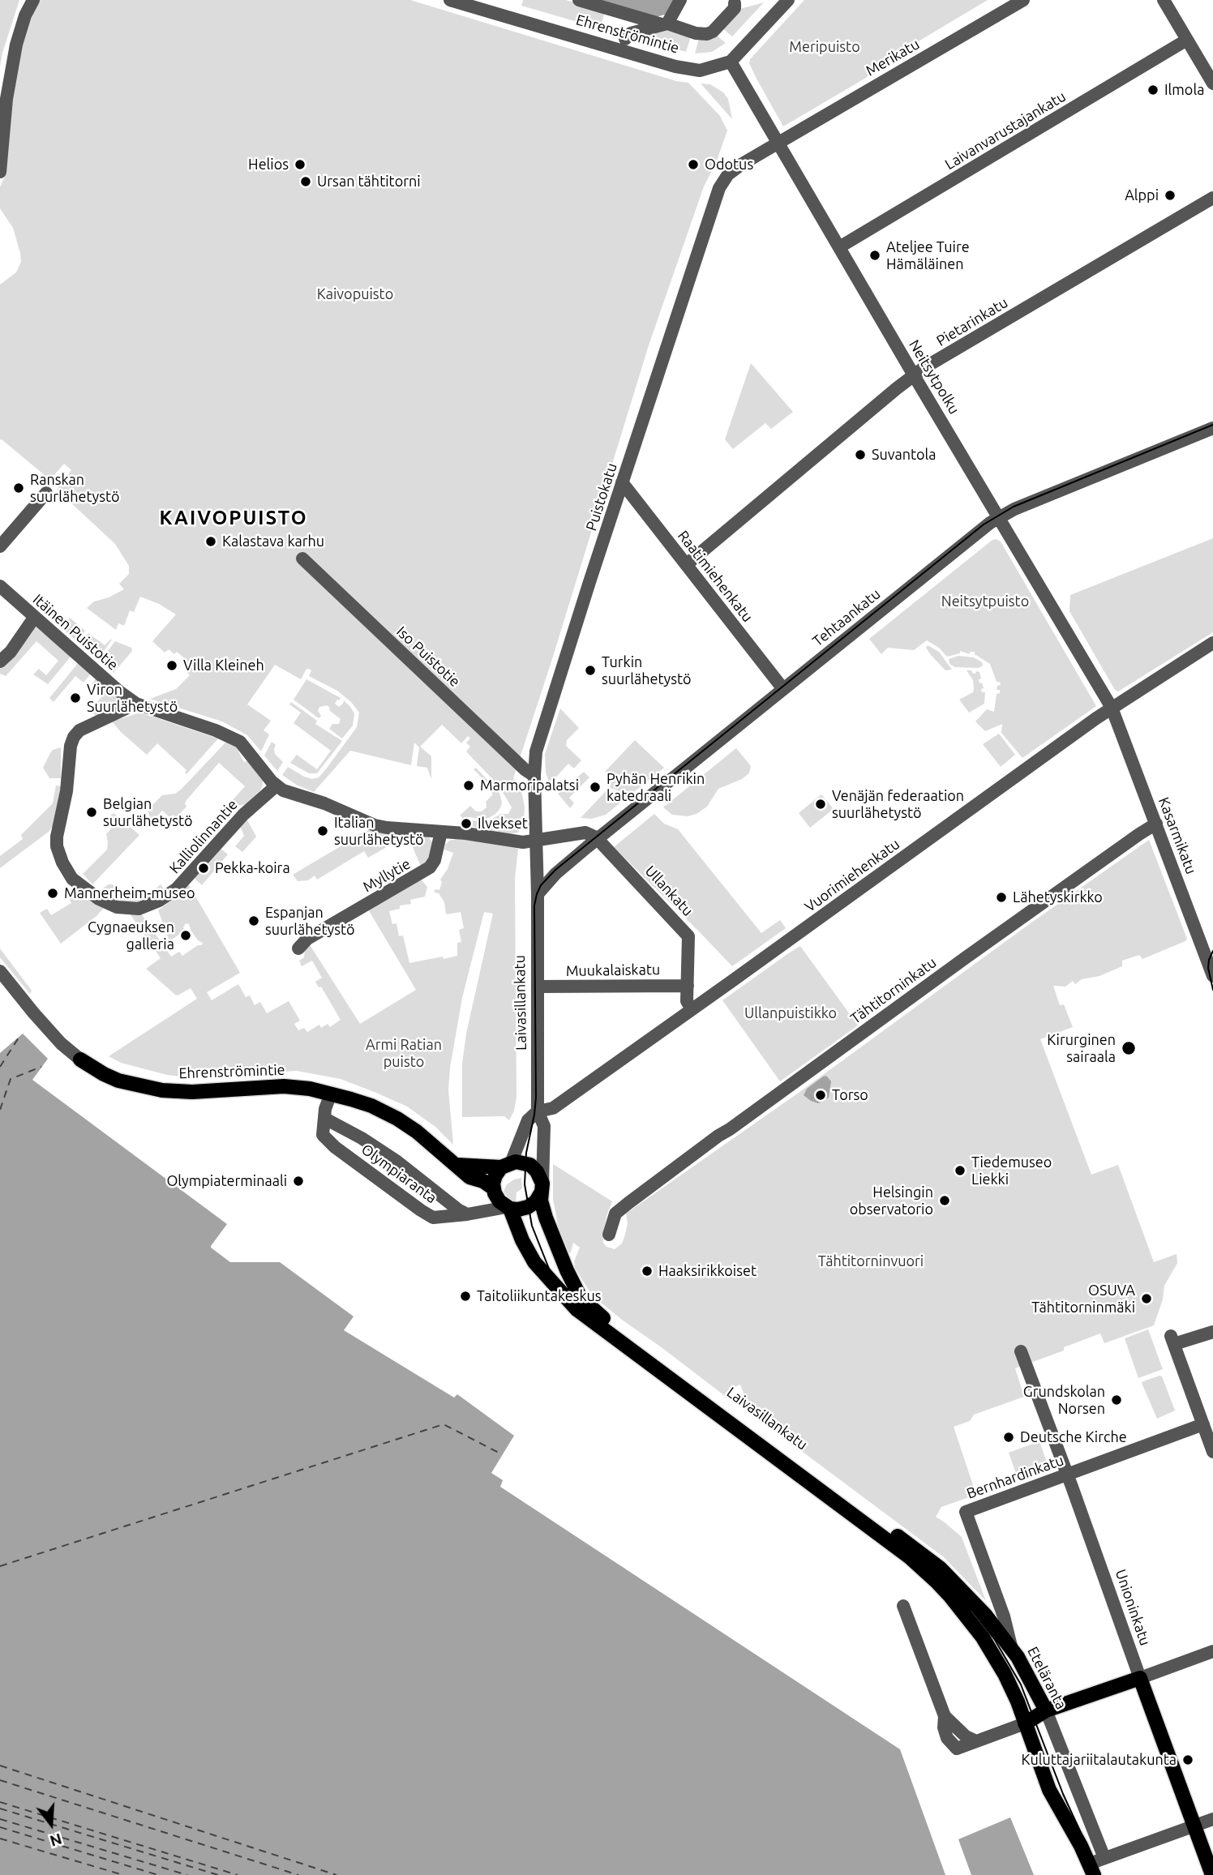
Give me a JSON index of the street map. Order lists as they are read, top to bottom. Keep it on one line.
{"streets":{"main road":["Ehrenströmintie","Laivasillankatu","Unioninkatu","Eteläranta"],"street":["Merikatu","Laivanvarustajankatu","Pietarinkatu","Neitsytpolku","Puistokatu","Raatimiehenkatu","Tehtaankatu","Itäinen Puistotie","Iso Puistotie","Kasarmikatu","Kalliolinnantie","Myllytie","Vuorimiehenkatu","Ullankatu","Muukalaiskatu","Tähtitorninkatu","Olympiaranta","Bernhardinkatu"]},"crossings":[["Ehrenströmintie","Neitsytpolku"],["Ehrenströmintie","Laivasillankatu"],["Ehrenströmintie","Olympiaranta"],["Merikatu","Neitsytpolku"],["Merikatu","Puistokatu"],["Laivanvarustajankatu","Neitsytpolku"],["Pietarinkatu","Neitsytpolku"],["Pietarinkatu","Raatimiehenkatu"],["Neitsytpolku","Puistokatu"],["Neitsytpolku","Tehtaankatu"],["Neitsytpolku","Kasarmikatu"],["Neitsytpolku","Vuorimiehenkatu"],["Puistokatu","Raatimiehenkatu"],["Puistokatu","Tehtaankatu"],["Puistokatu","Itäinen Puistotie"],["Puistokatu","Iso Puistotie"],["Puistokatu","Laivasillankatu"],["Raatimiehenkatu","Tehtaankatu"],["Tehtaankatu","Itäinen Puistotie"],["Tehtaankatu","Ullankatu"],["Tehtaankatu","Laivasillankatu"],["Itäinen Puistotie","Kalliolinnantie"],["Itäinen Puistotie","Myllytie"],["Itäinen Puistotie","Ullankatu"],["Kasarmikatu","Vuorimiehenkatu"],["Kasarmikatu","Tähtitorninkatu"],["Vuorimiehenkatu","Ullankatu"],["Vuorimiehenkatu","Laivasillankatu"],["Ullankatu","Muukalaiskatu"],["Muukalaiskatu","Laivasillankatu"],["Laivasillankatu","Olympiaranta"],["Laivasillankatu","Eteläranta"],["Bernhardinkatu","Unioninkatu"],["Bernhardinkatu","Eteläranta"]],"districts":["KAIVOPUISTO"],"parks":["Meripuisto","Kaivopuisto","Neitsytpuisto","Ullanpuistikko","Armi Ratian puisto","Tähtitorninvuori"],"places":["Ilmola","Helios","Odotus","Ursan tähtitorni","Alppi","Ateljee Tuire Hämäläinen","Suvantola","Ranskan suurlähetystö","Kalastava karhu","Villa Kleineh","Turkin suurlähetystö","Viron Suurlähetystö","Marmoripalatsi","Pyhän Henrikin katedraali","Venäjän federaation suurlähetystö","Belgian suurlähetystö","Ilvekset","Italian suurlähetystö","Pekka-koira","Mannerheim-museo","Lähetyskirkko","Espanjan suurlähetystö","Cygnaeuksen galleria","Kirurginen sairaala","Torso","Tiedemuseo Liekki","Olympiaterminaali","Helsingin observatorio","Haaksirikkoiset","Taitoliikuntakeskus","OSUVA Tähtitorninmäki","Grundskolan Norsen","Deutsche Kirche","Kuluttajariitalautakunta"],"north":"bottom"}
